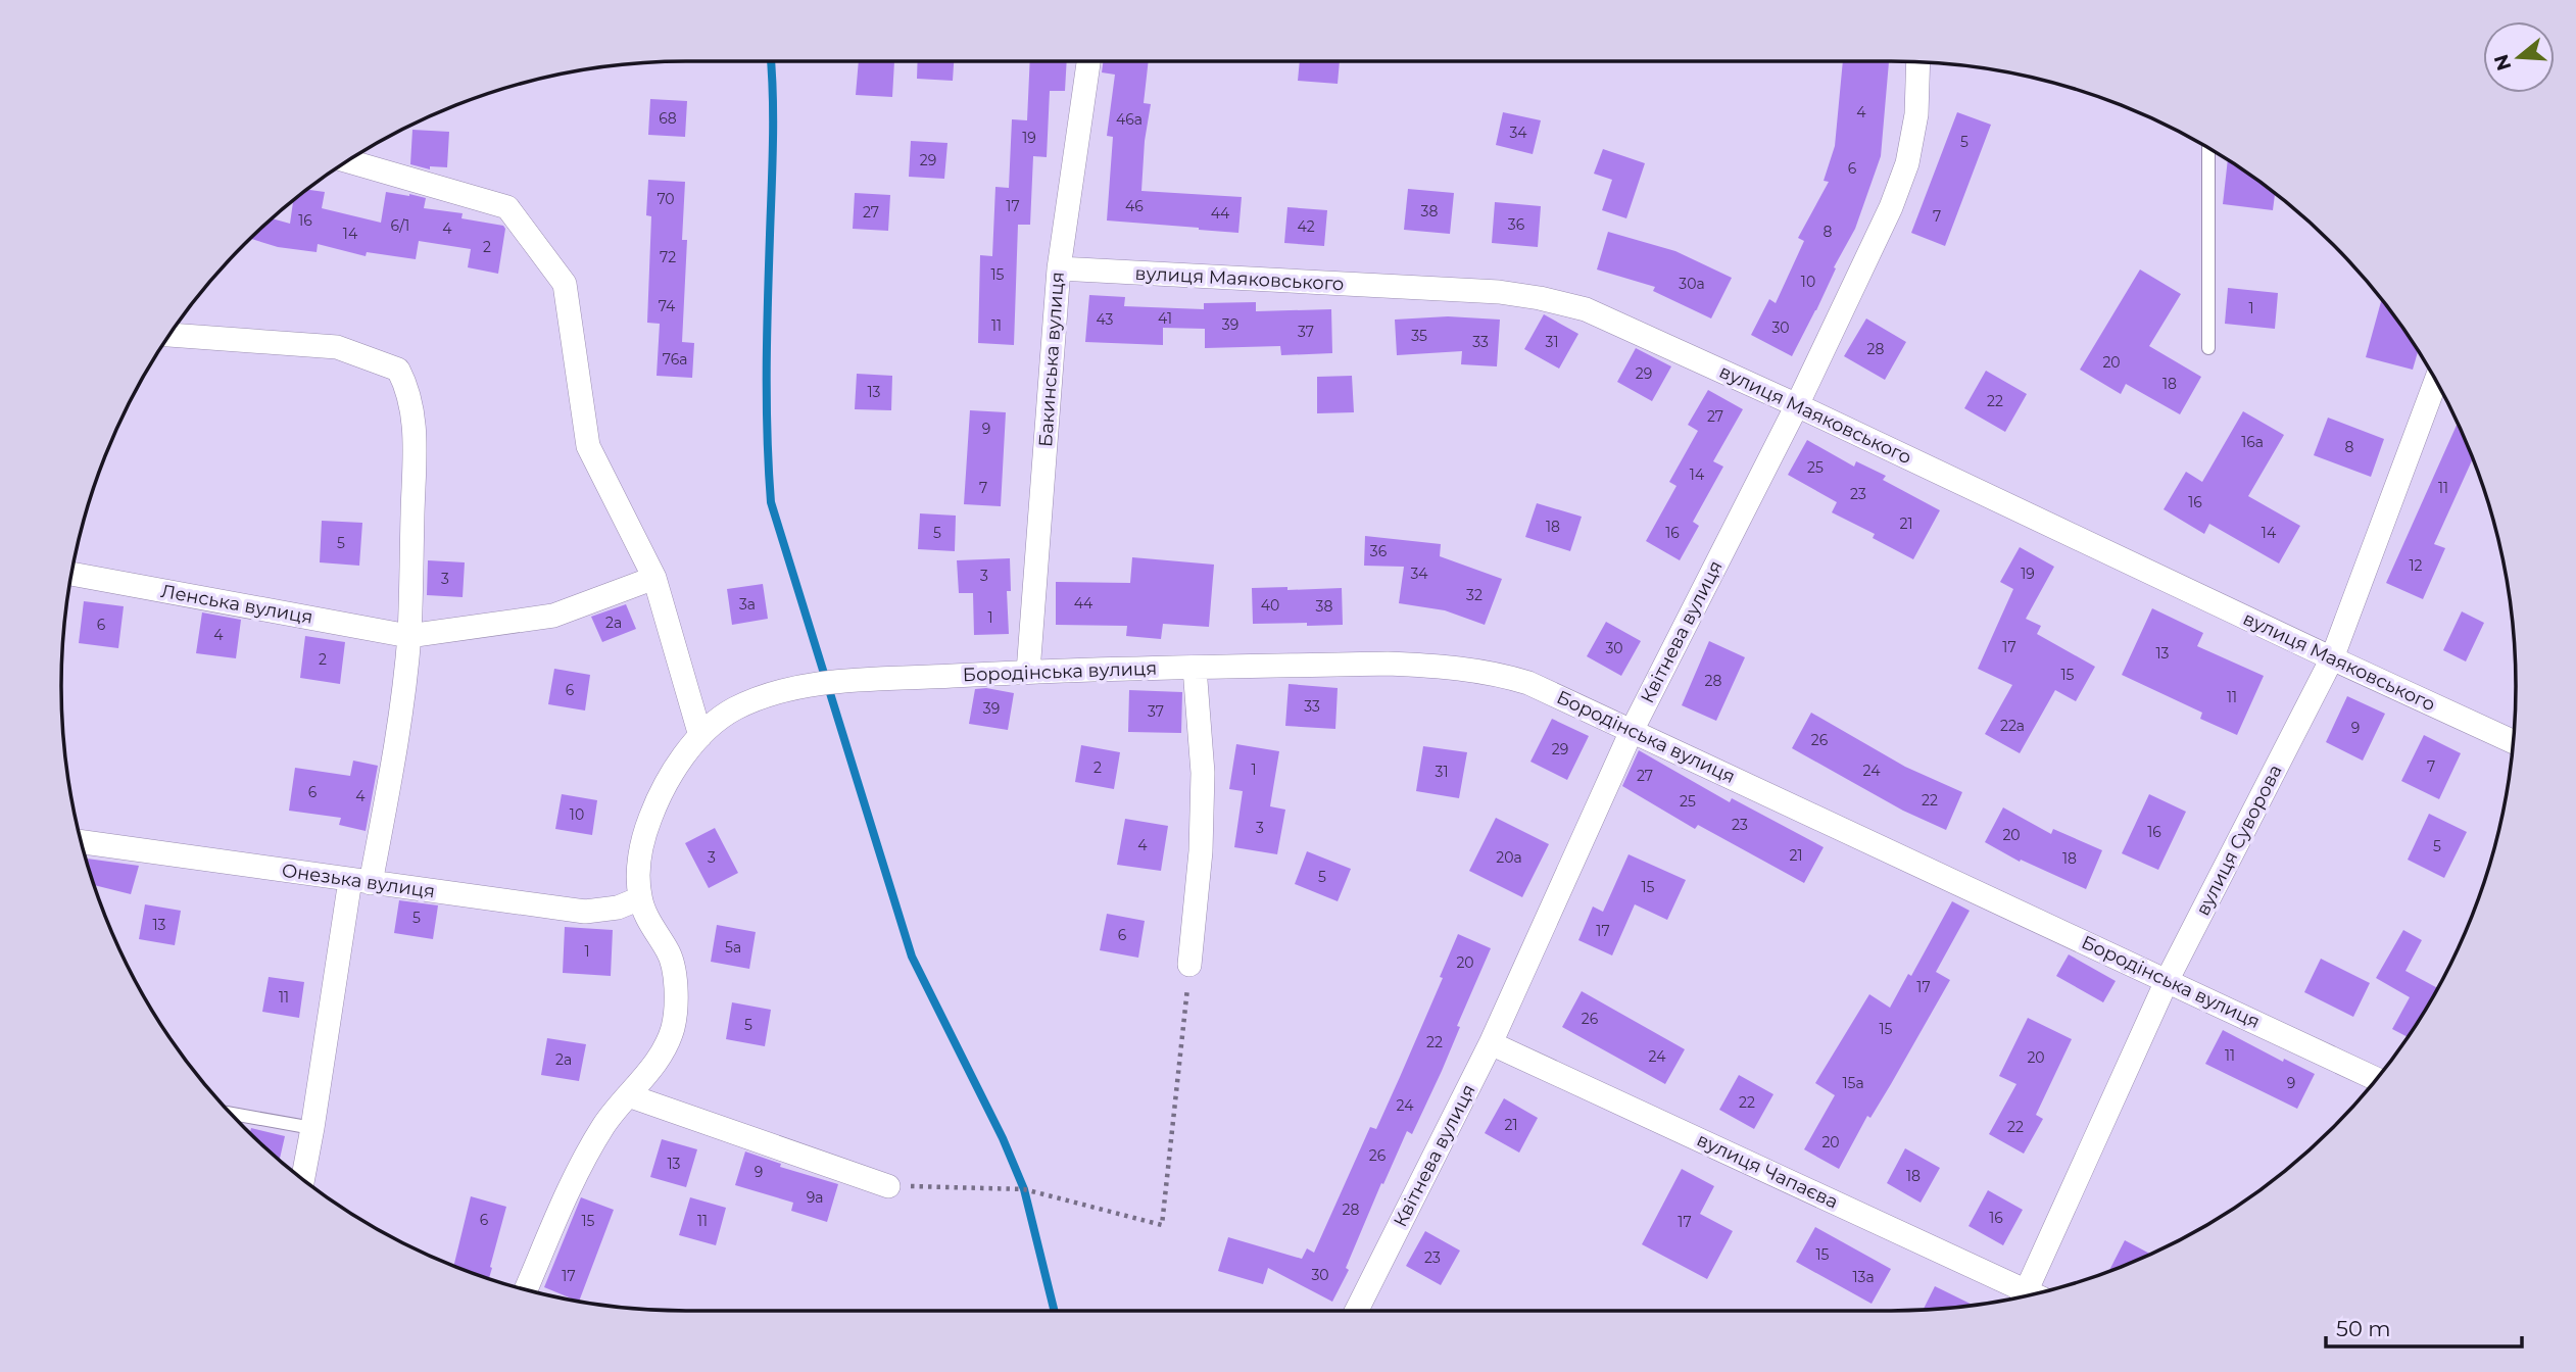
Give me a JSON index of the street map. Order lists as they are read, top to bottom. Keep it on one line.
{"streets":{"street":["вулиця Маяковського","Бакинська вулиця","Ленська вулиця","Квітнева вулиця","Бородінська вулиця","вулиця Суворова","Онезька вулиця","вулиця Чапаєва"]},"crossings":[["вулиця Маяковського","Бакинська вулиця"],["вулиця Маяковського","Квітнева вулиця"],["вулиця Маяковського","вулиця Суворова"],["Бакинська вулиця","Бородінська вулиця"],["Квітнева вулиця","Бородінська вулиця"],["Квітнева вулиця","вулиця Чапаєва"],["Бородінська вулиця","вулиця Суворова"],["Бородінська вулиця","Онезька вулиця"]],"house_numbers":["4","68","46а","34","19","5","29","6","70","17","46","38","27","44","7","16","36","6/1","42","4","8","14","2","72","15","10","30а","74","1","41","43","39","11","30","37","35","33","31","28","76а","20","29","18","13","22","27","9","16а","8","25","14","7","11","23","16","21","18","5","16","14","5","36","12","34","19","3","3","32","44","3а","40","38","1","2а","6","4","17","30","13","2","15","28","6","11","33","39","37","22а","9","26","29","7","2","1","24","31","27","6","4","22","25","10","23","3","16","20","4","5","21","3","20а","18","5","15","5","13","17","6","5а","1","20","17","11","26","5","15","22","11","24","20","2а","15а","9","22","24","21","22","20","26","13","9","18","9а","28","16","6","15","11","17","15","23","30","17","13а"],"scale_bar":"50 m","north":"left"}
